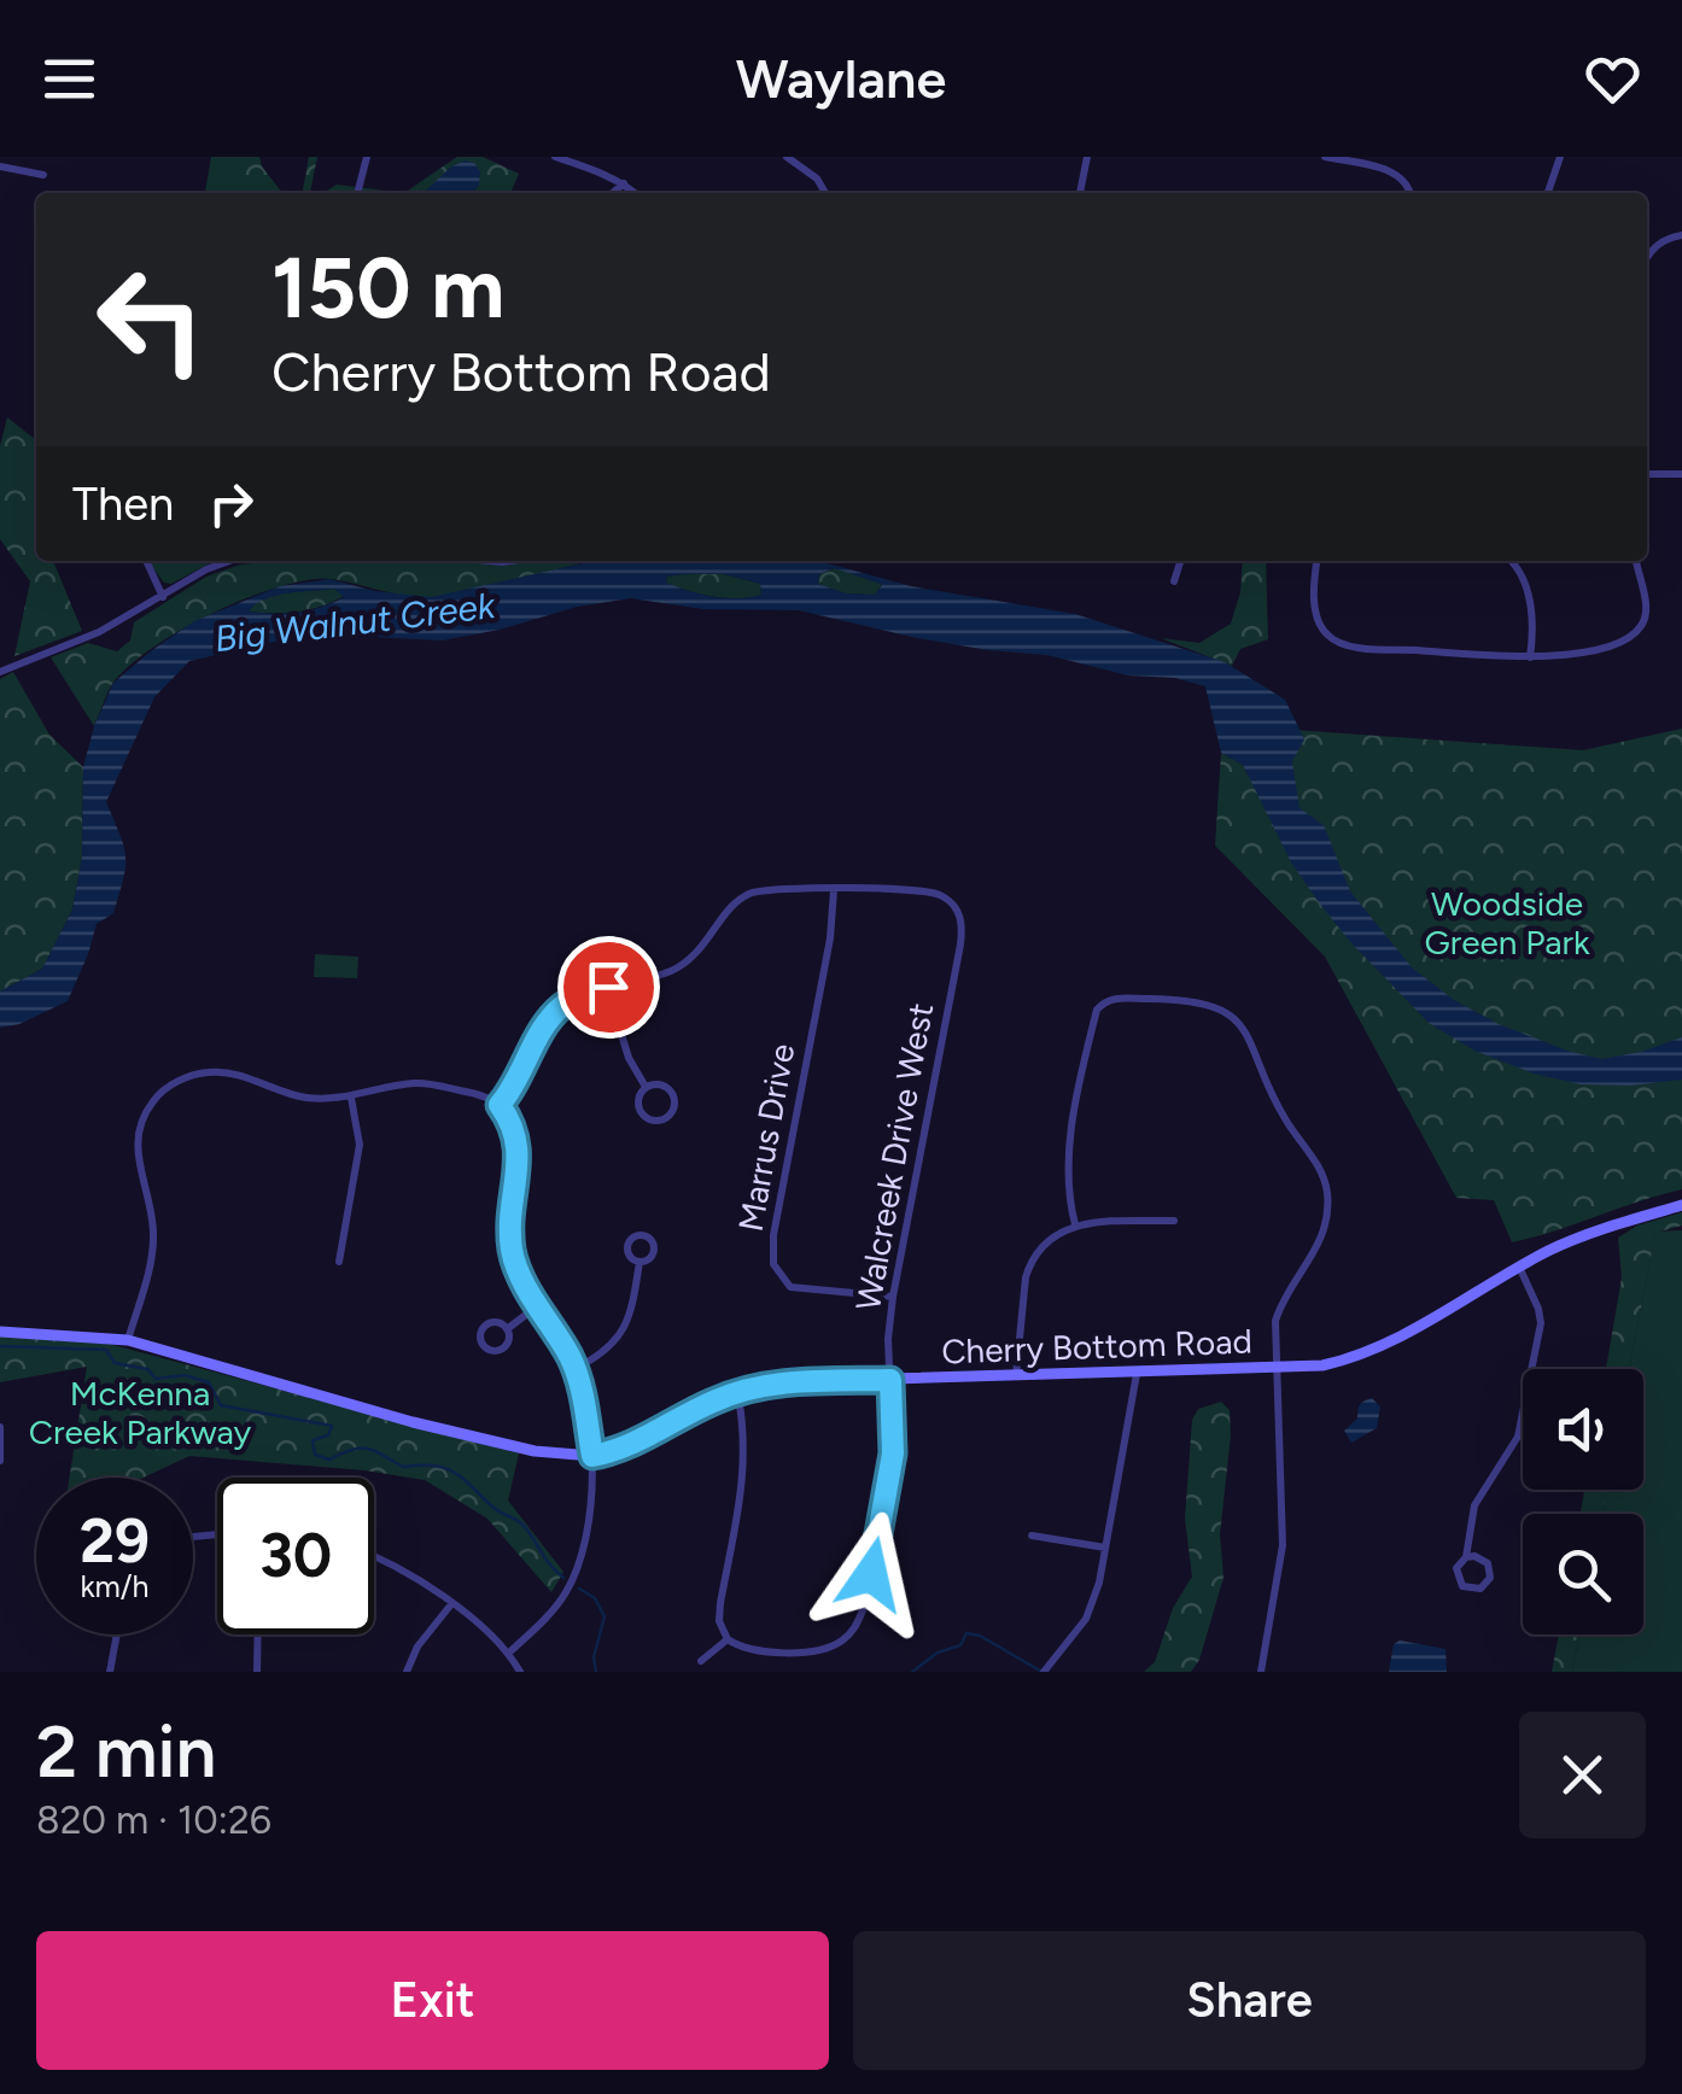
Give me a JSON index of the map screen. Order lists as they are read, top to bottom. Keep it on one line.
{"streets":{"main road":["Cherry Bottom Road"],"street":["Marrus Drive","Walcreek Drive West"]},"crossings":[["Marrus Drive","Walcreek Drive West"],["Walcreek Drive West","Cherry Bottom Road"]],"water":["Big Walnut Creek"],"parks":["Woodside Green Park","McKenna Creek Parkway"],"page":{"header":"Waylane","turn":["150 m","Cherry Bottom Road"],"then":"Then","speed":"29 km/h","limit":"30","heading":["2 min","820 m · 10:26"],"buttons":["Exit","Share"]}}
